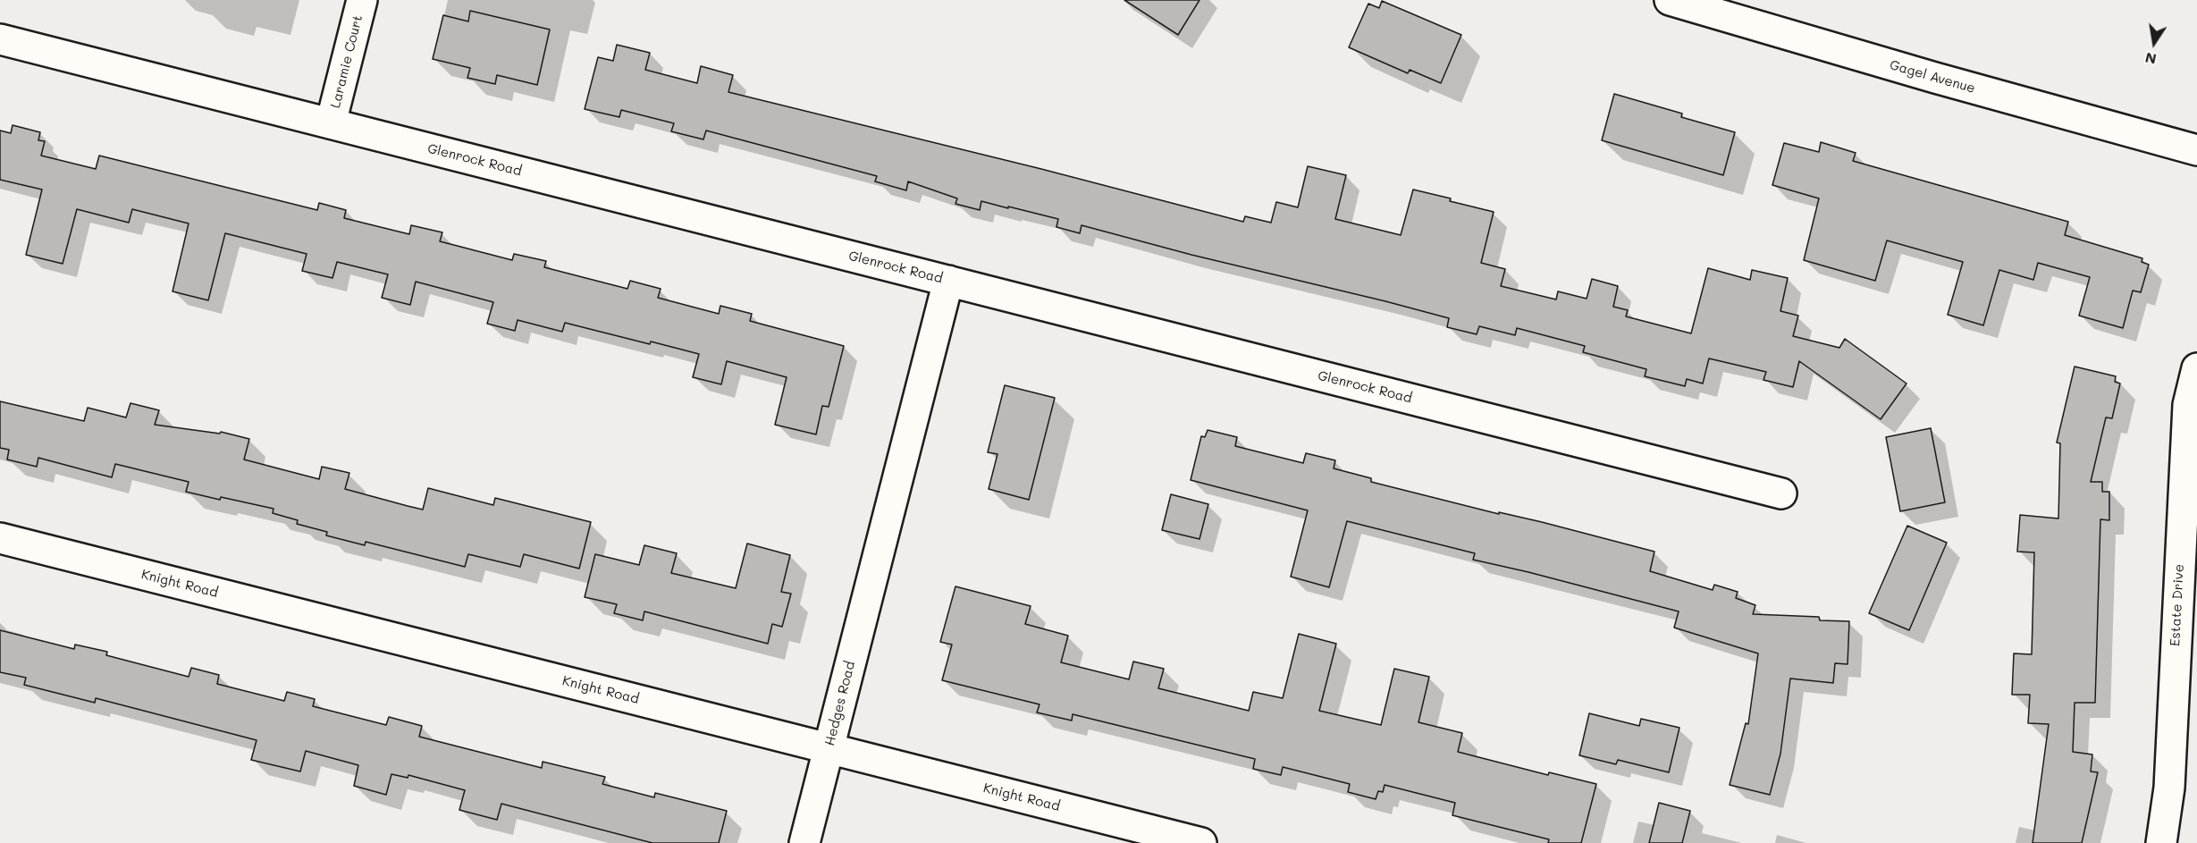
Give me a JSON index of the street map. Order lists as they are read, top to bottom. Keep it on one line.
{"streets":{"street":["Laramie Court","Gagel Avenue","Glenrock Road","Knight Road","Estate Drive","Hedges Road"]},"crossings":[["Laramie Court","Glenrock Road"],["Glenrock Road","Hedges Road"],["Knight Road","Hedges Road"]],"north":"bottom"}
